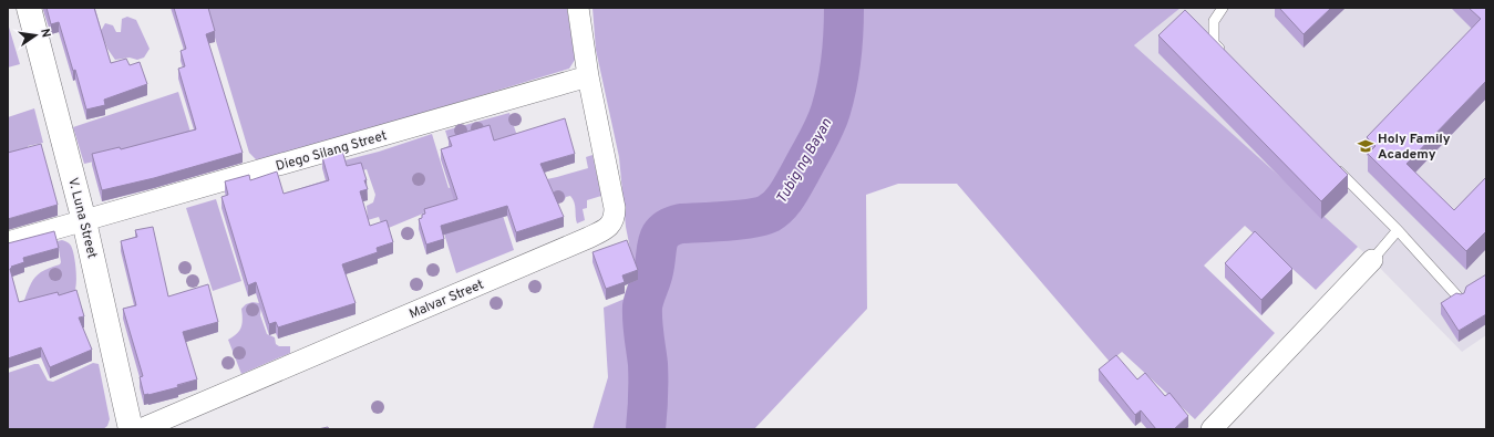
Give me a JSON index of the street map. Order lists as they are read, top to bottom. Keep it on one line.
{"streets":{"street":["Diego Silang Street","V. Luna Street","Malvar Street"]},"crossings":[["Diego Silang Street","V. Luna Street"],["Diego Silang Street","Malvar Street"]],"water":["Tubig ng Bayan"],"places":{"school or university":["Holy Family Academy"]},"north":"right"}
